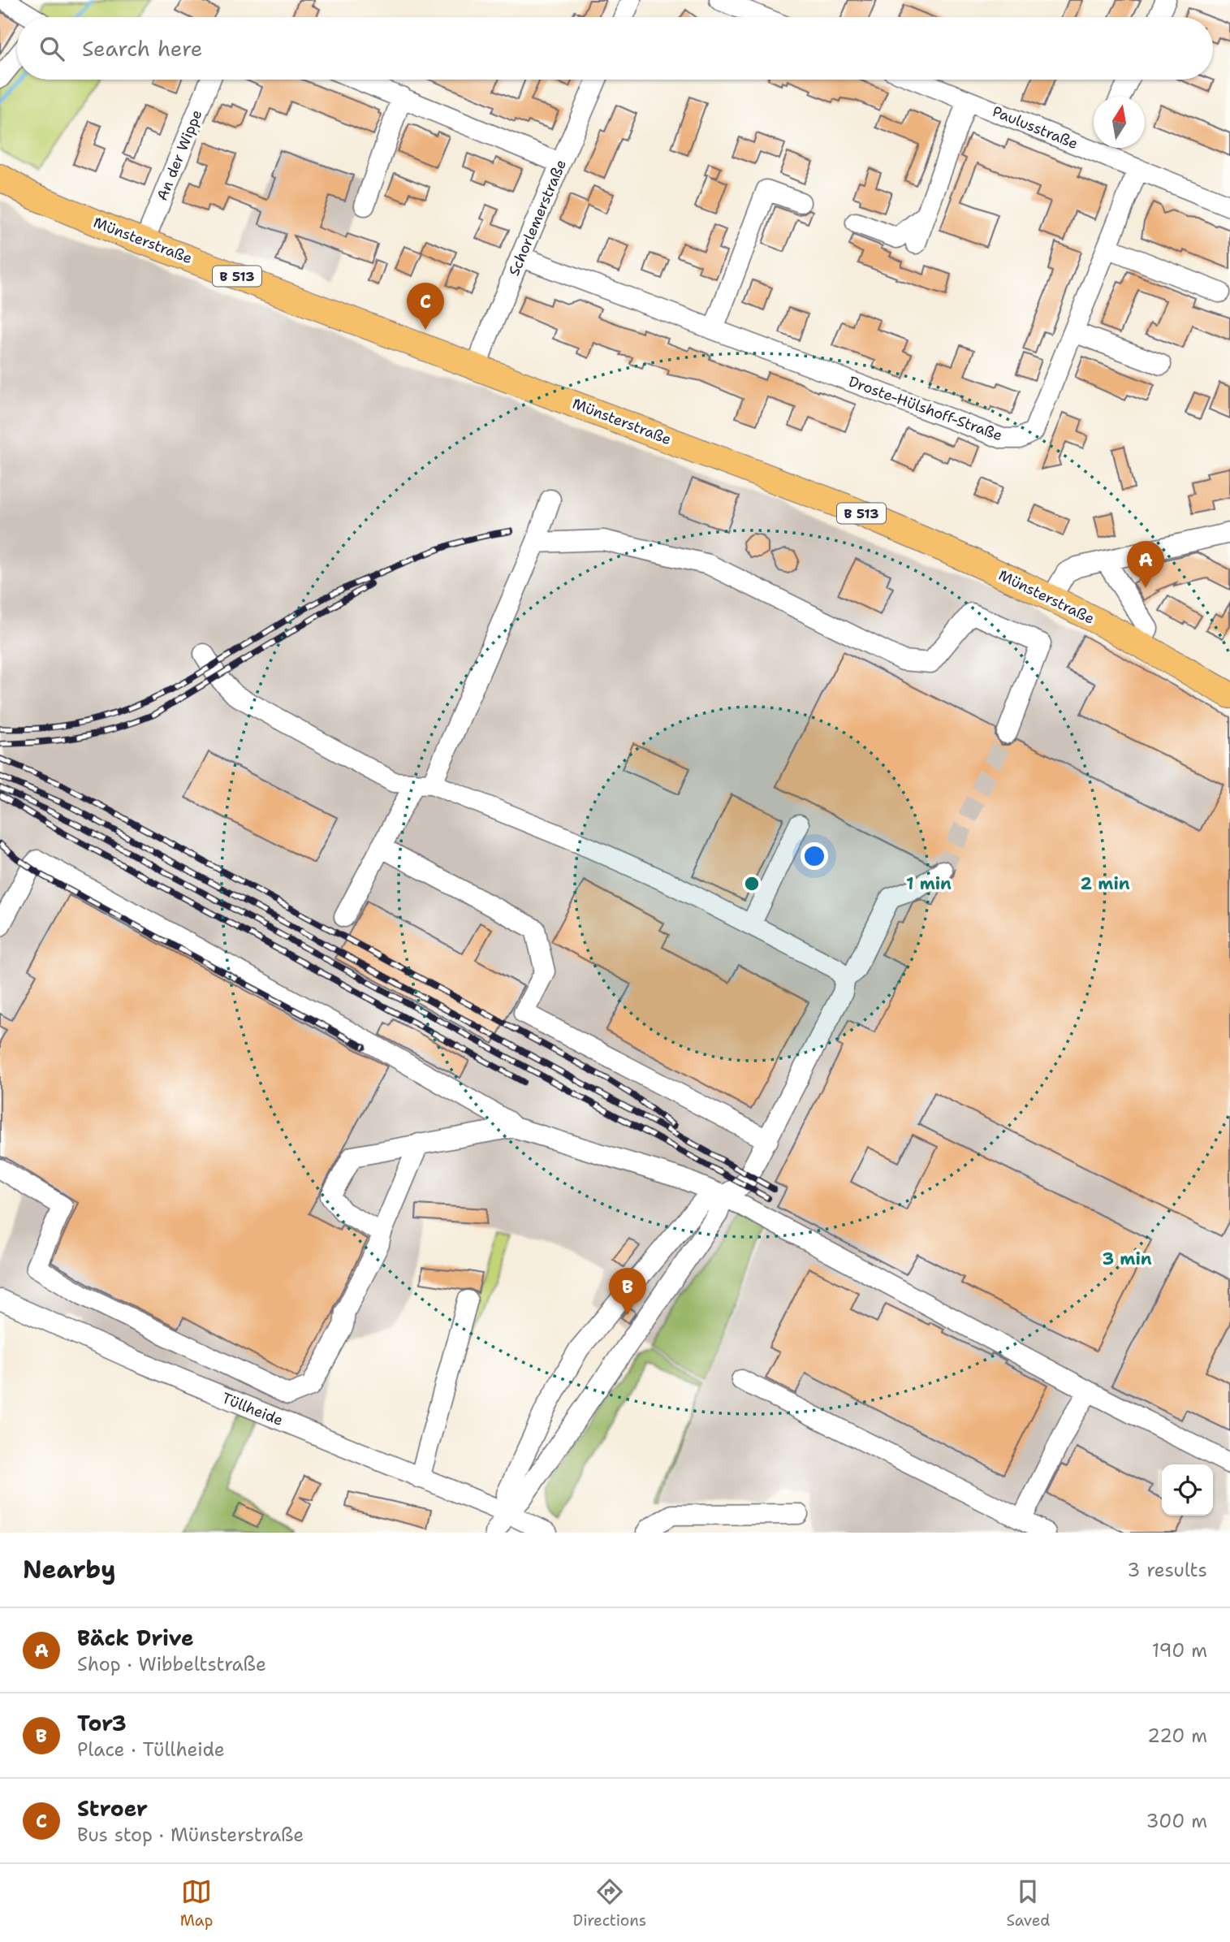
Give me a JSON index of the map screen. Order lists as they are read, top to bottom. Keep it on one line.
{"streets":{"main road":["Münsterstraße","B 513"],"street":["Paulusstraße","An der Wippe","Schorlemerstraße","Droste-Hülshoff-Straße","Tüllheide"]},"crossings":[["Paulusstraße","Droste-Hülshoff-Straße"],["An der Wippe","Münsterstraße"],["Schorlemerstraße","Münsterstraße"],["Schorlemerstraße","Droste-Hülshoff-Straße"]],"north":"top","page":{"search":"Search here","pins":["C","A","B"],"heading":["Nearby","3 results"],"list":[{"mark":"A","name":"Bäck Drive","note":"Shop · Wibbeltstraße","value":"190 m"},{"mark":"B","name":"Tor3","note":"Place · Tüllheide","value":"220 m"},{"mark":"C","name":"Stroer","note":"Bus stop · Münsterstraße","value":"300 m"}],"nav":["Map","Directions","Saved"]},"rings":["1 min","2 min","3 min"]}
